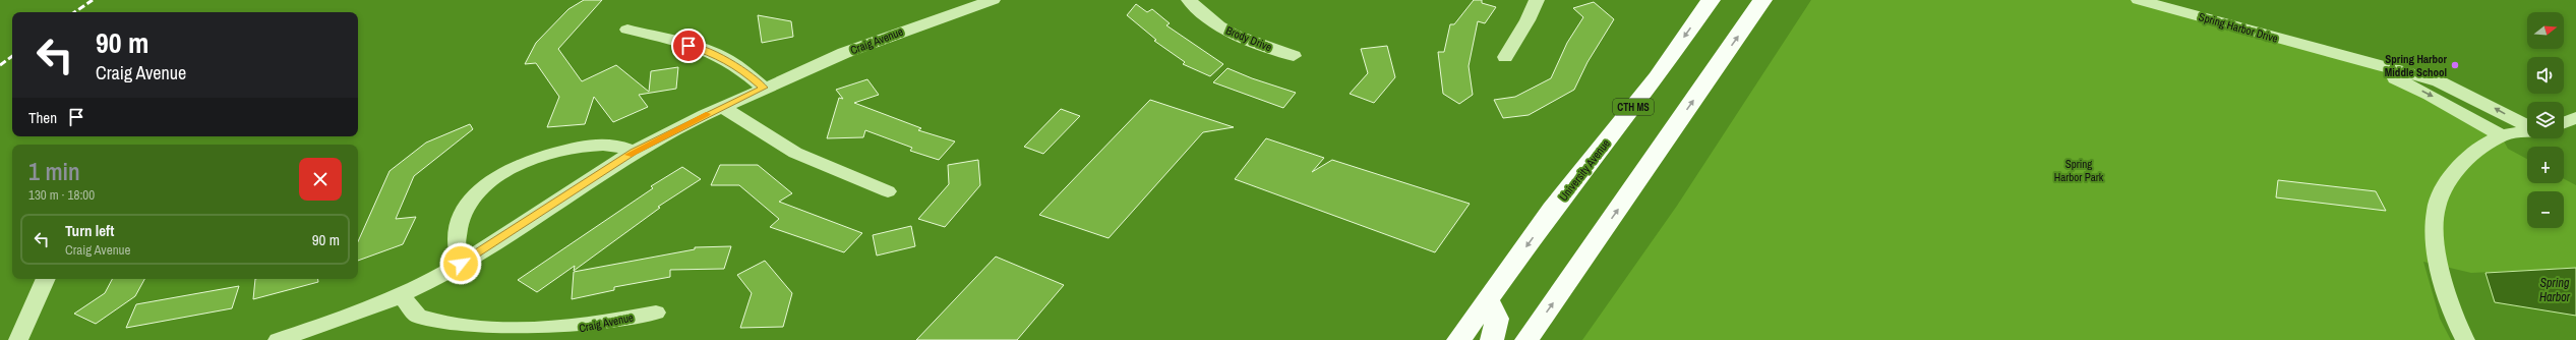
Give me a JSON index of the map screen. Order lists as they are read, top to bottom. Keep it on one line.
{"streets":{"main road":["CTH MS","University Avenue"],"street":["Spring Harbor Drive","Brody Drive","Craig Avenue"]},"water":["Spring Harbor"],"parks":["Spring Harbor Park"],"places":["Spring Harbor Middle School"],"north":"right","page":{"map_buttons":["+","−"],"turn":["90 m","Craig Avenue"],"then":"Then","heading":["1 min","130 m · 18:00"],"list":[{"name":"Turn left","note":"Craig Avenue","value":"90 m"}]}}
